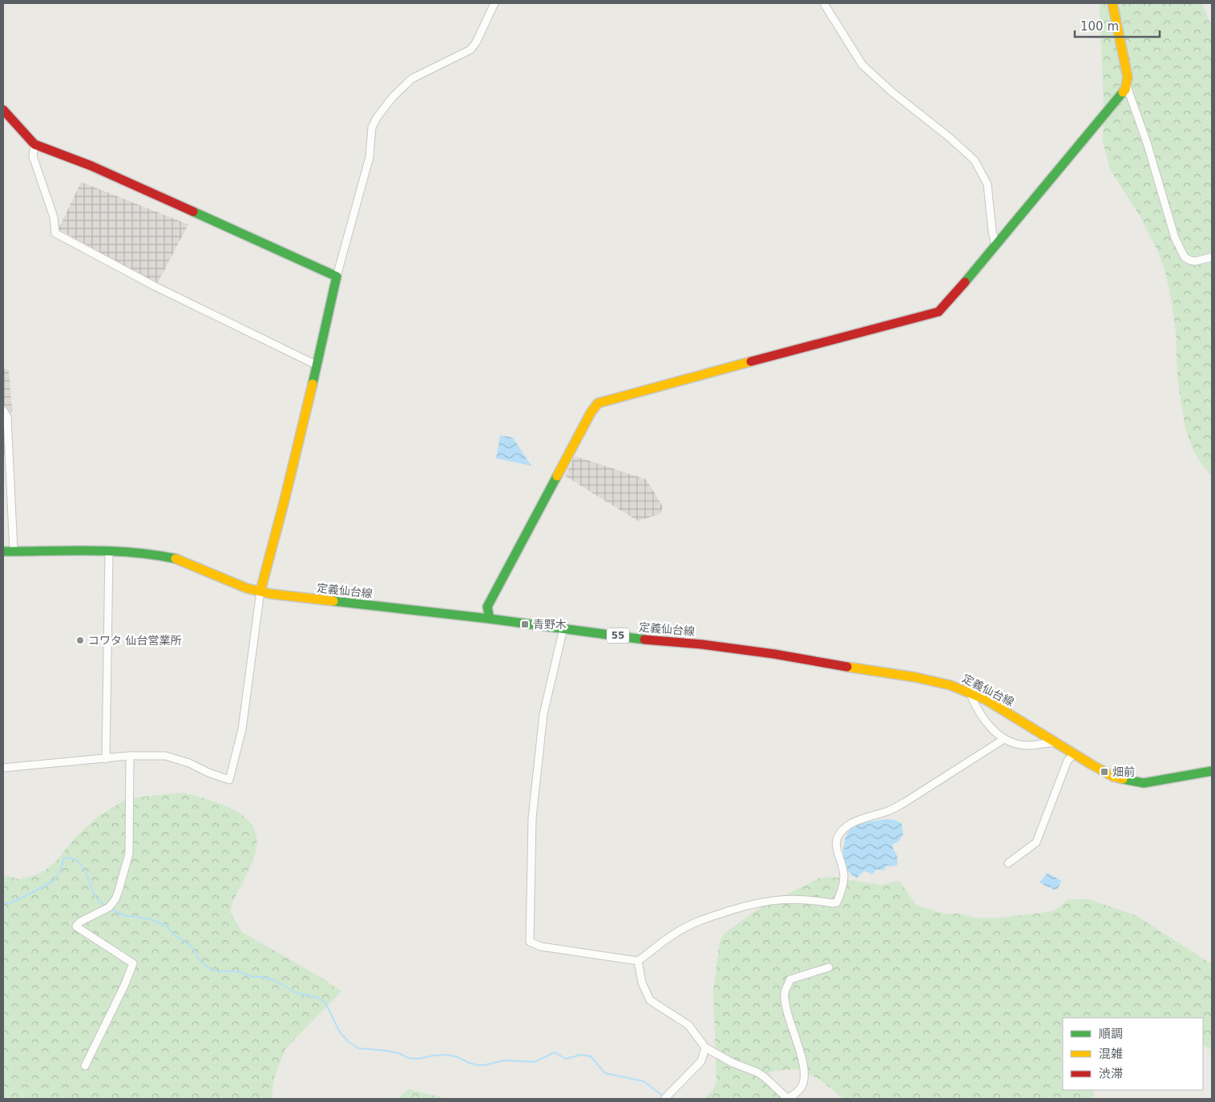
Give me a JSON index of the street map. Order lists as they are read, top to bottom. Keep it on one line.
{"streets":{"street":["定義仙台線","55"]},"places":{"transit":["青野木","畑前"],"other":["コワタ 仙台営業所"]},"legend":["順調","混雑","渋滞"],"scale_bar":"100 m"}
